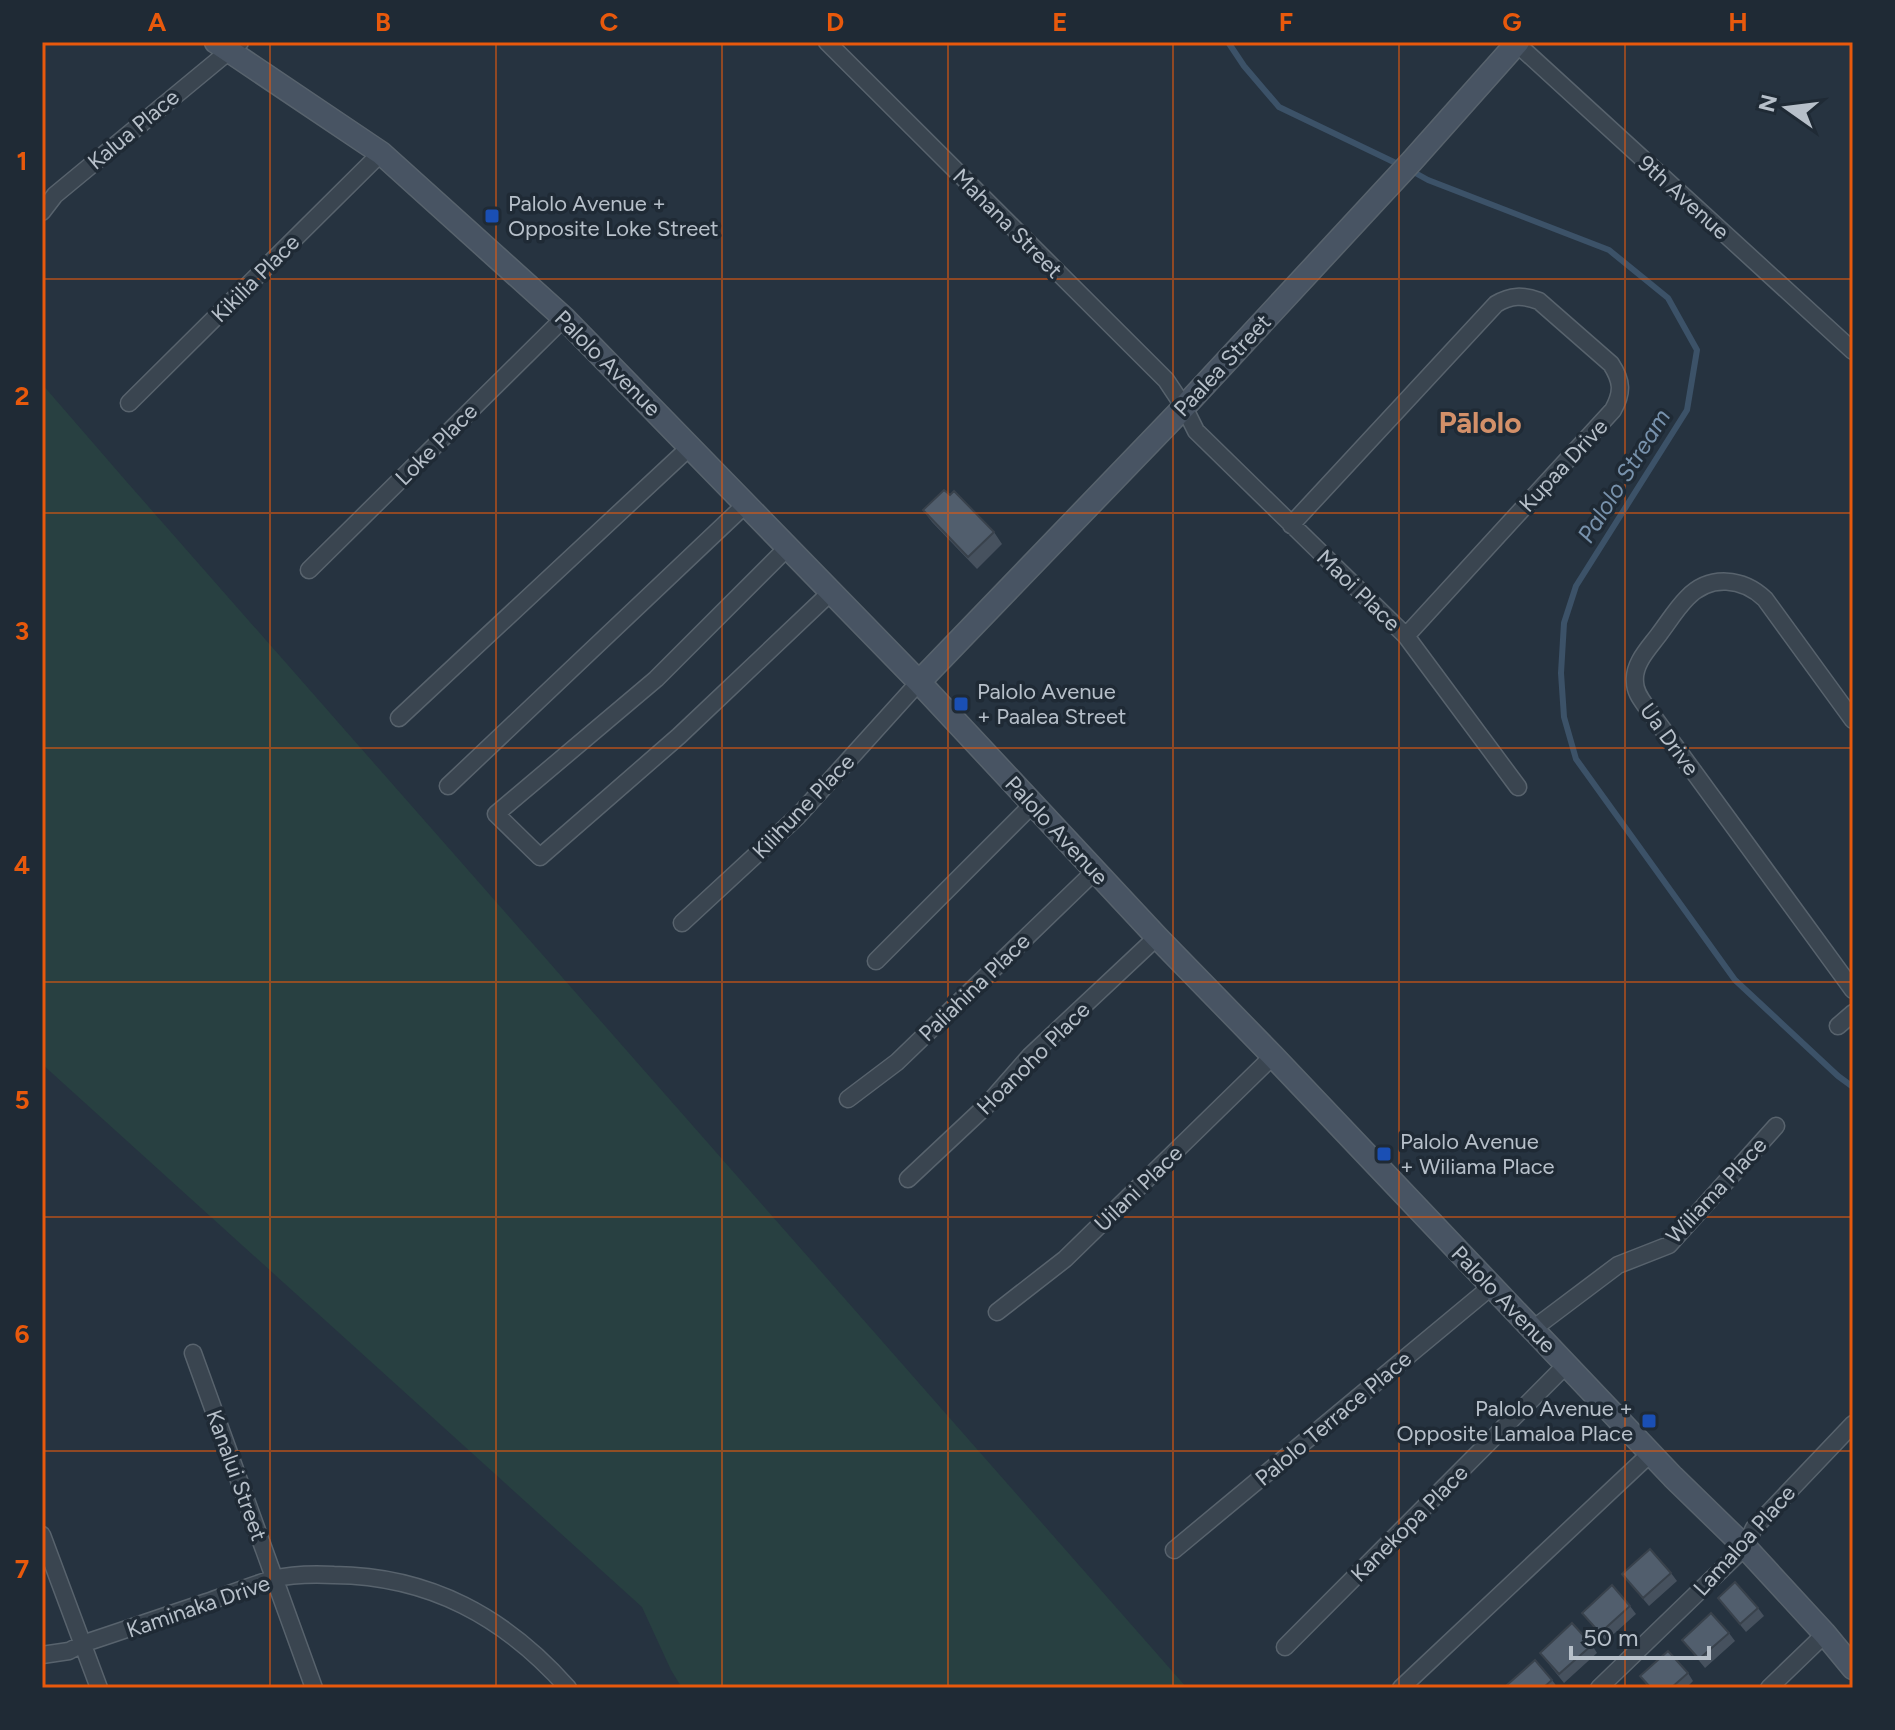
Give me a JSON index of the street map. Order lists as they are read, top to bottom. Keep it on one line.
{"streets":{"street":["Kalua Place","9th Avenue","Mahana Street","Kikilia Place","Palolo Avenue","Paalea Street","Loke Place","Kupaa Drive","Maoi Place","Ua Drive","Kilihune Place","Paliahina Place","Hoanoho Place","Uilani Place","Wiliama Place","Palolo Terrace Place","Kanalui Street","Kanekopa Place","Lamaloa Place","Kaminaka Drive"]},"crossings":[["Kalua Place","Palolo Avenue"],["9th Avenue","Paalea Street"],["Mahana Street","Paalea Street"],["Mahana Street","Maoi Place"],["Kikilia Place","Palolo Avenue"],["Palolo Avenue","Paalea Street"],["Palolo Avenue","Loke Place"],["Palolo Avenue","Kilihune Place"],["Palolo Avenue","Paliahina Place"],["Palolo Avenue","Hoanoho Place"],["Palolo Avenue","Uilani Place"],["Palolo Avenue","Wiliama Place"],["Palolo Avenue","Palolo Terrace Place"],["Palolo Avenue","Kanekopa Place"],["Palolo Avenue","Lamaloa Place"],["Paalea Street","Maoi Place"],["Paalea Street","Kilihune Place"],["Kupaa Drive","Maoi Place"],["Kanalui Street","Kaminaka Drive"]],"districts":["Pālolo"],"water":["Palolo Stream"],"places":{"transit":["Palolo Avenue + Opposite Loke Street","Palolo Avenue + Paalea Street","Palolo Avenue + Wiliama Place","Palolo Avenue + Opposite Lamaloa Place"]},"scale_bar":"50 m","north":"left","grid":{"columns":["A","B","C","D","E","F","G","H"],"rows":["1","2","3","4","5","6","7"]}}
